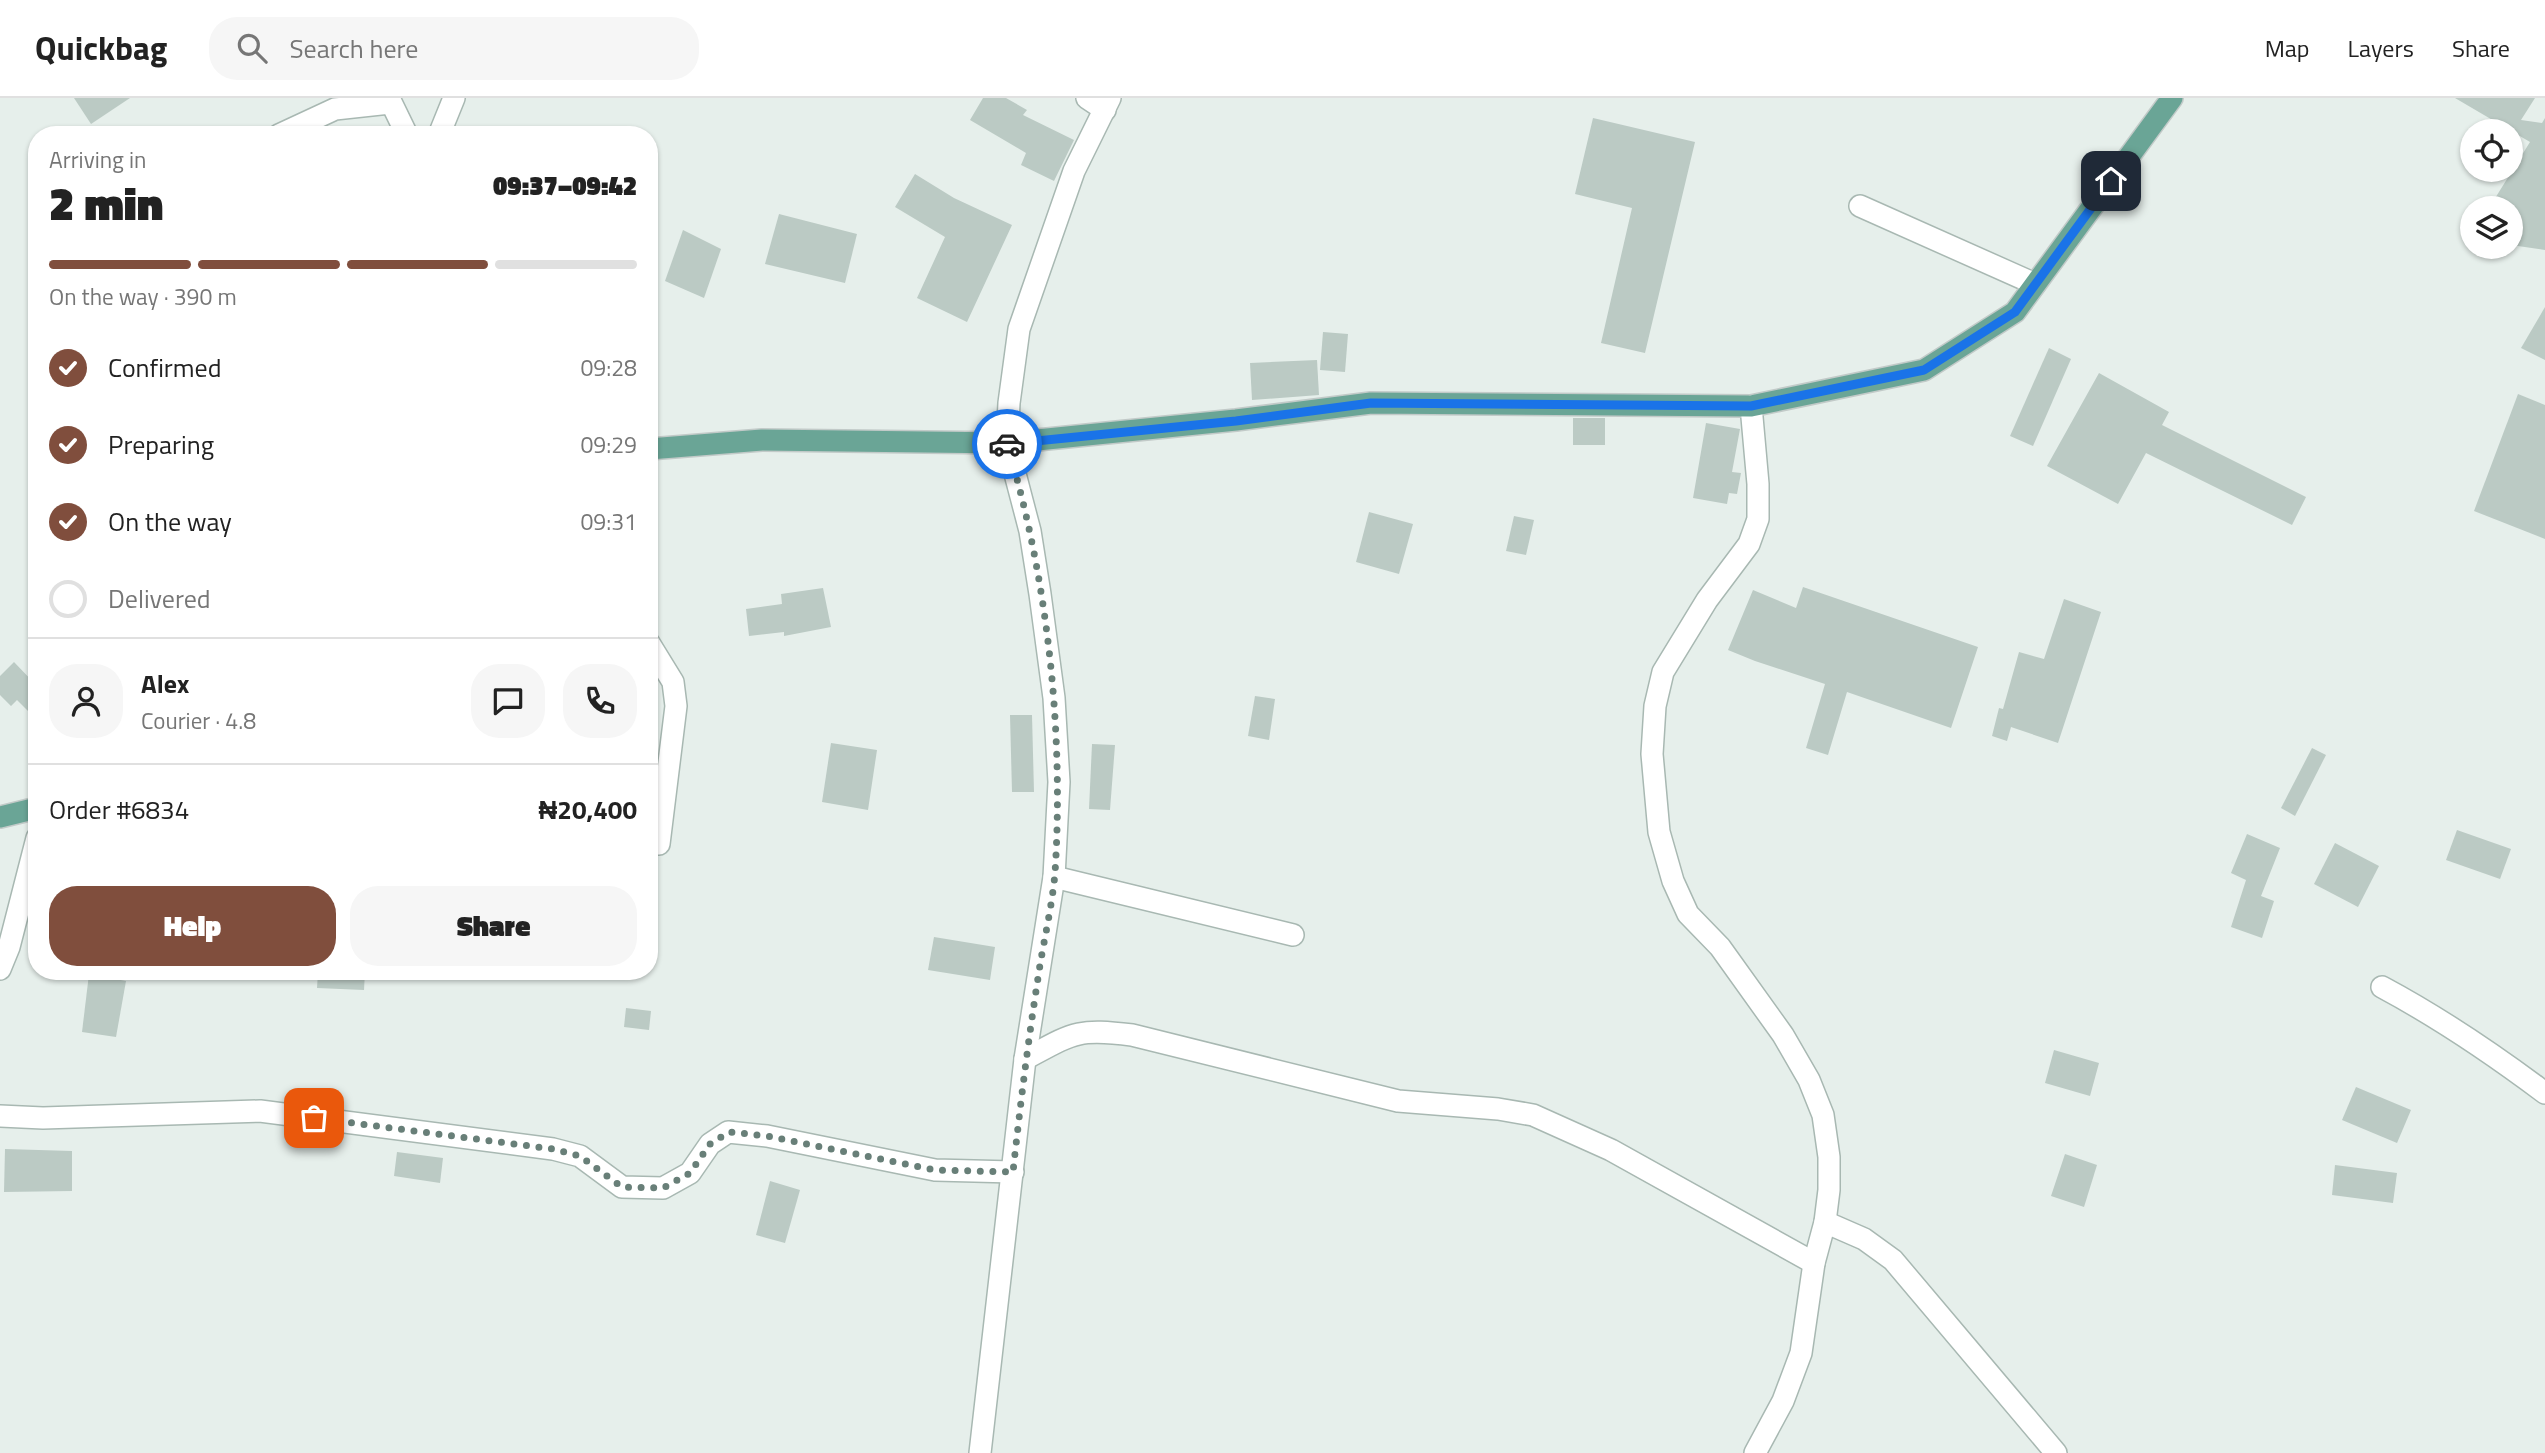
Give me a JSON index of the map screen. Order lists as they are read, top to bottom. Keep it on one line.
{"page":{"header":"Quickbag","search":"Search here","nav":["Map","Layers","Share"],"heading":["2 min","Arriving in","09:37–09:42"],"panel":["Alex","Courier · 4.8","Order #6834","₦20,400"],"bar":"On the way · 390 m","list":[["Confirmed","09:28"],["Preparing","09:29"],["On the way","09:31"],"Delivered"],"buttons":["Help","Share"]}}
